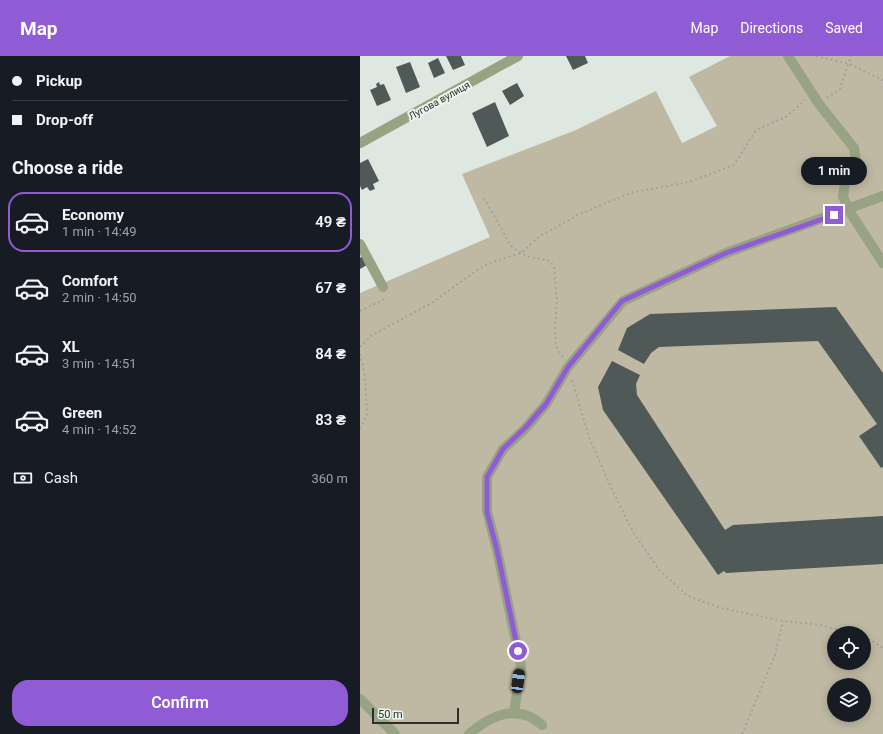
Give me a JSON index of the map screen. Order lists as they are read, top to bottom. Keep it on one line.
{"streets":{"street":["Лугова вулиця"]},"scale_bar":"50 m","page":{"header":"Map","nav":["Map","Directions","Saved"],"banner":["Pickup","Drop-off"],"heading":"Choose a ride","bubble":"1 min","list":[{"name":"Economy","note":"1 min · 14:49","value":"49 ₴"},{"name":"Comfort","note":"2 min · 14:50","value":"67 ₴"},{"name":"XL","note":"3 min · 14:51","value":"84 ₴"},{"name":"Green","note":"4 min · 14:52","value":"83 ₴"}],"pay":["Cash","360 m"],"buttons":"Confirm","scale":"50 m"}}
